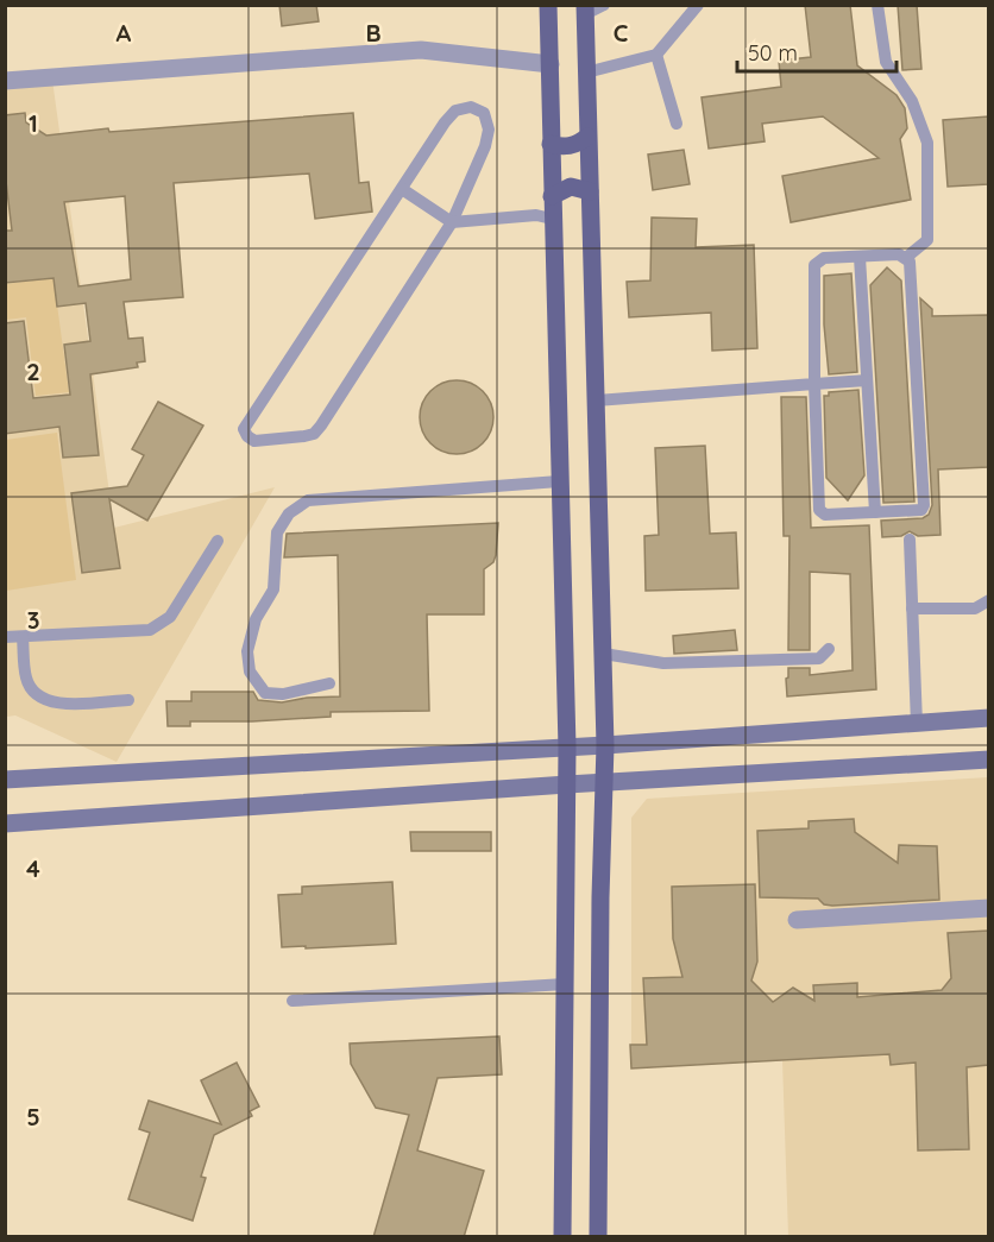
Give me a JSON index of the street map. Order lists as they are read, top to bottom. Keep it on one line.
{"scale_bar":"50 m","grid":{"columns":["A","B","C"],"rows":["1","2","3","4","5"]}}
